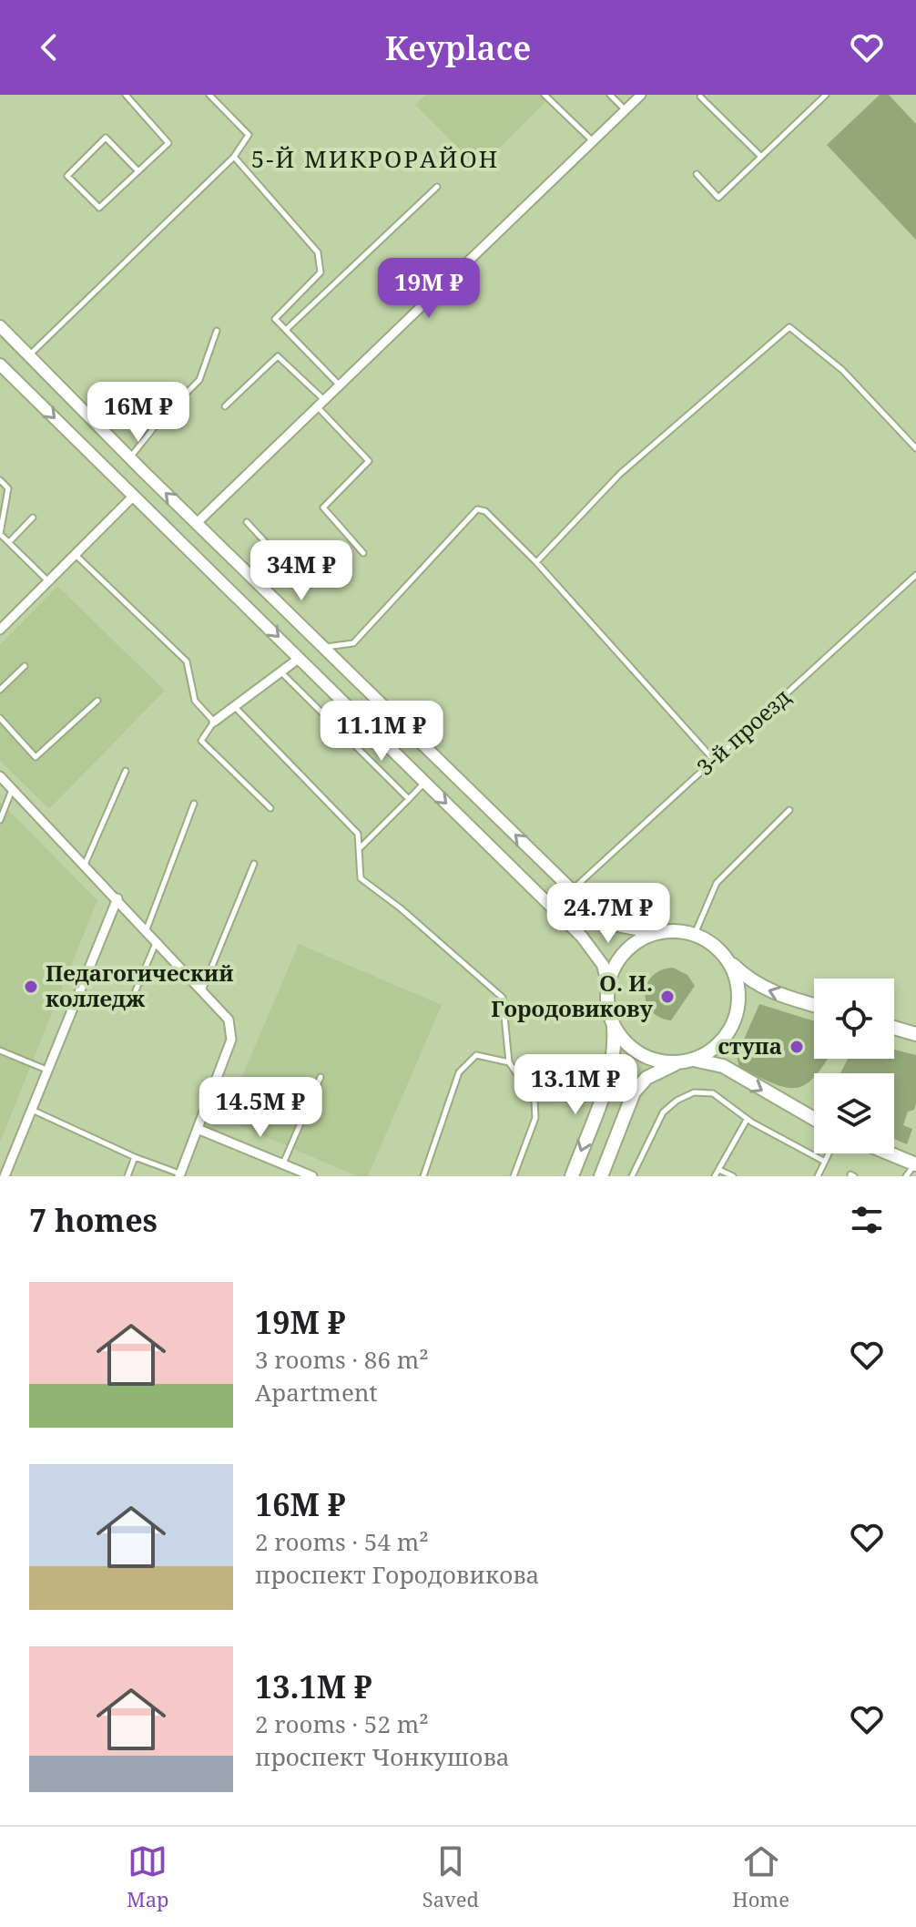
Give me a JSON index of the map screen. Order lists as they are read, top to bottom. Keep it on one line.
{"streets":{"lane":["3-й проезд"]},"districts":["5-Й МИКРОРАЙОН"],"places":["Педагогический колледж","О. И. Городовикову","ступа"],"page":{"header":"Keyplace","price":["19M ₽","16M ₽","34M ₽","11.1M ₽","24.7M ₽","13.1M ₽","14.5M ₽"],"heading":"7 homes","list":[{"name":"19M ₽","note":"3 rooms · 86 m² · Apartment"},{"name":"16M ₽","note":"2 rooms · 54 m² · проспект Городовикова"},{"name":"13.1M ₽","note":"2 rooms · 52 m² · проспект Чонкушова"}],"tabs":["Map","Saved","Home"]}}
